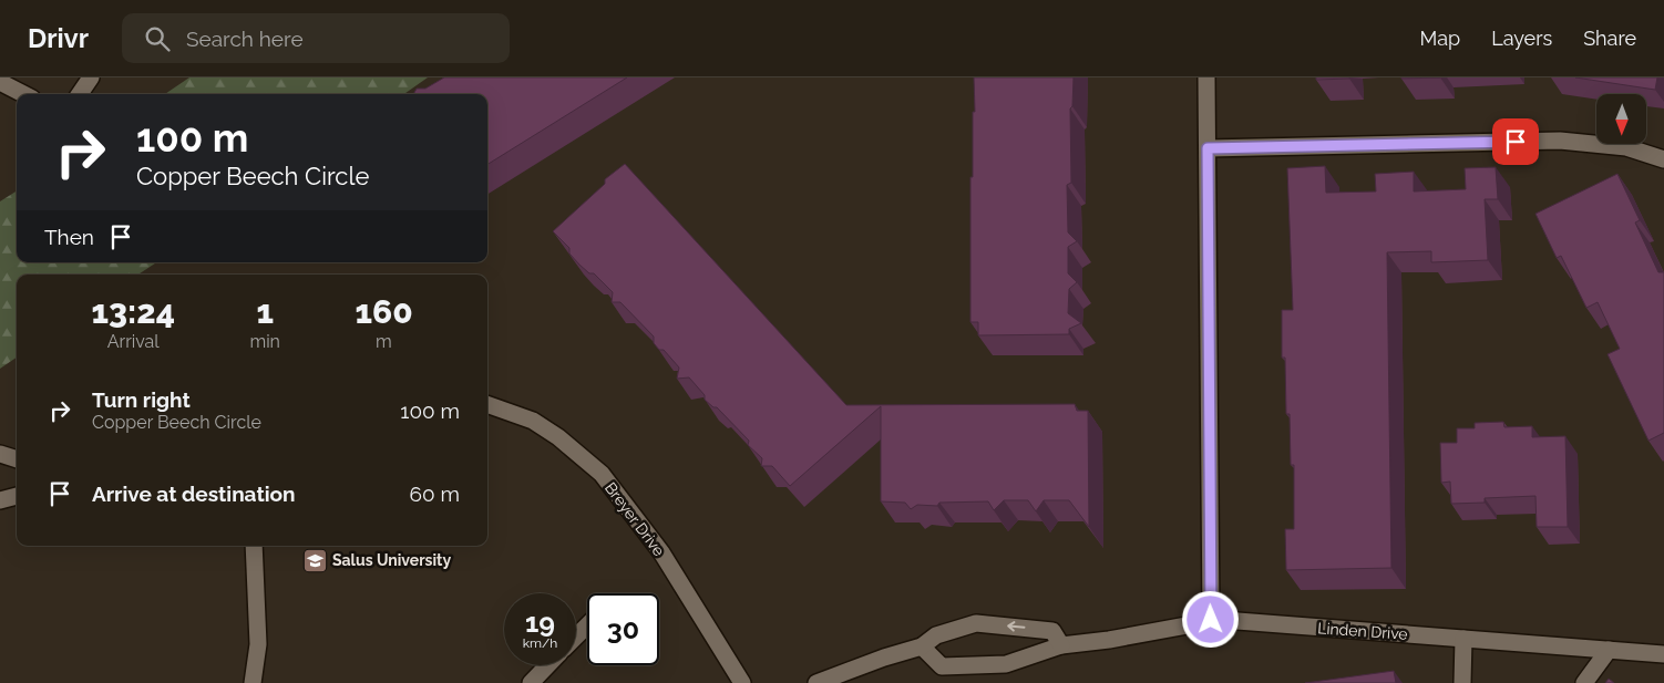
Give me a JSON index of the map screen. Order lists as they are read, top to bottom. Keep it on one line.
{"streets":{"street":["Breyer Drive","Linden Drive"]},"places":{"school or university":["Salus University"]},"north":"bottom","page":{"header":"Drivr","search":"Search here","nav":["Map","Layers","Share"],"turn":["100 m","Copper Beech Circle"],"then":"Then","eta":["13:24","Arrival","1","min","160","m"],"list":[{"name":"Turn right","note":"Copper Beech Circle","value":"100 m"},{"name":"Arrive at destination","value":"60 m"}],"speed":"19 km/h","limit":"30"}}
